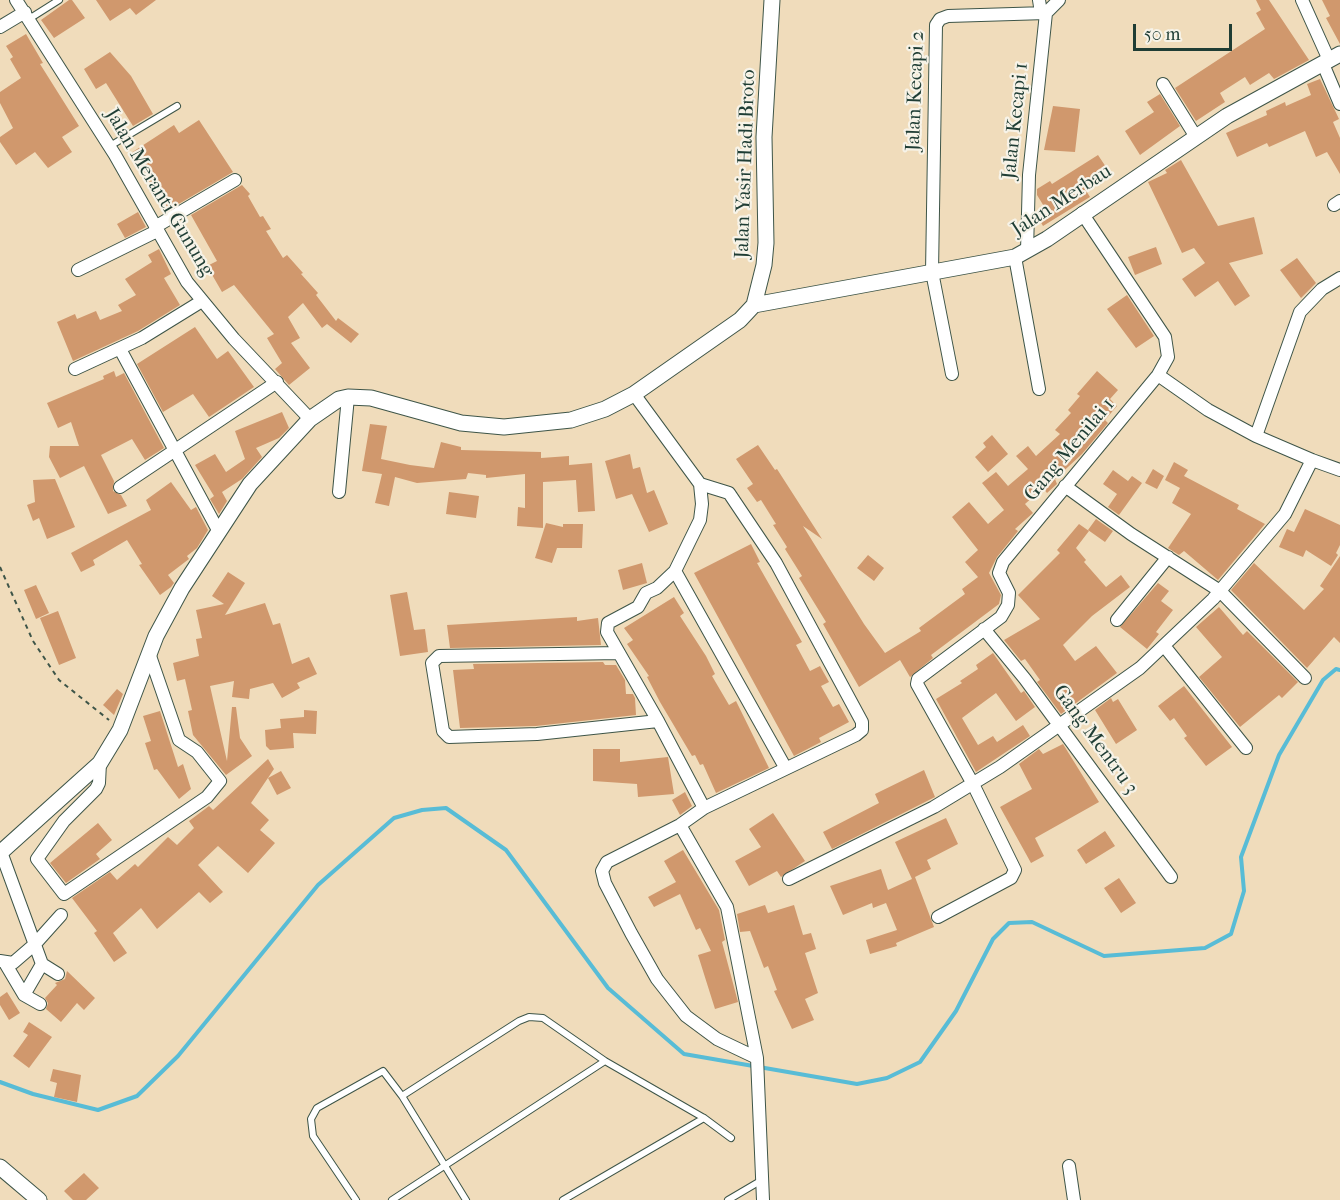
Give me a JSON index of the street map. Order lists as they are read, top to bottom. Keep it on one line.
{"streets":{"street":["Jalan Kecapi 2","Jalan Kecapi 1","Jalan Yasir Hadi Broto","Jalan Meranti Gunung","Jalan Merbau","Gang Menilai 1","Gang Mentru 3"]},"crossings":[["Jalan Kecapi 2","Jalan Kecapi 1"],["Jalan Kecapi 2","Jalan Merbau"],["Jalan Kecapi 1","Jalan Merbau"],["Jalan Yasir Hadi Broto","Jalan Merbau"],["Jalan Merbau","Gang Menilai 1"],["Gang Menilai 1","Gang Mentru 3"]],"scale_bar":"50 m"}
